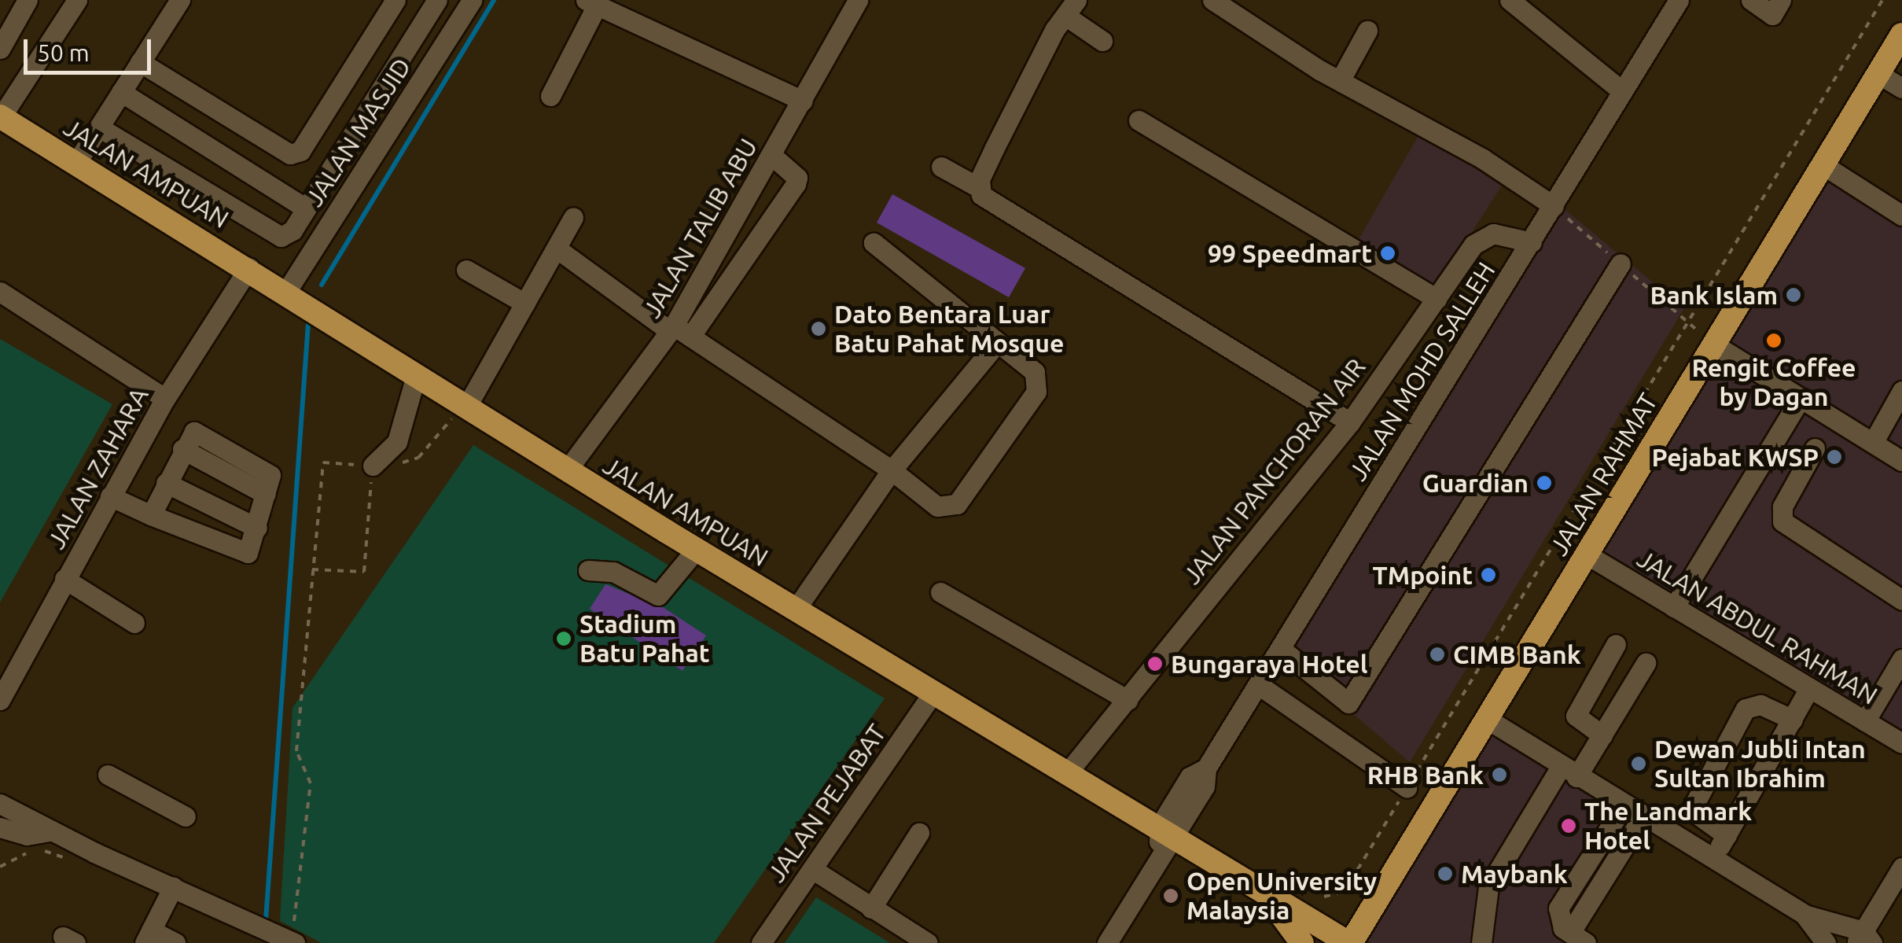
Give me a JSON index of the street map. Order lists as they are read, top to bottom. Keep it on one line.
{"streets":{"main road":["JALAN AMPUAN","JALAN RAHMAT"],"street":["JALAN MASJID","JALAN TALIB ABU","JALAN MOHD SALLEH","JALAN ZAHARA","JALAN PANCHORAN AIR","JALAN ABDUL RAHMAN","JALAN PEJABAT"]},"crossings":[["JALAN MASJID","JALAN AMPUAN"],["JALAN AMPUAN","JALAN TALIB ABU"],["JALAN AMPUAN","JALAN MOHD SALLEH"],["JALAN AMPUAN","JALAN ZAHARA"],["JALAN AMPUAN","JALAN PANCHORAN AIR"],["JALAN AMPUAN","JALAN RAHMAT"],["JALAN AMPUAN","JALAN PEJABAT"],["JALAN MOHD SALLEH","JALAN PANCHORAN AIR"],["JALAN RAHMAT","JALAN ABDUL RAHMAN"]],"places":["99 Speedmart","Bank Islam","Dato Bentara Luar Batu Pahat Mosque","Rengit Coffee by Dagan","Pejabat KWSP","Guardian","TMpoint","Stadium Batu Pahat","CIMB Bank","Bungaraya Hotel","Dewan Jubli Intan Sultan Ibrahim","RHB Bank","The Landmark Hotel","Maybank","Open University Malaysia"],"scale_bar":"50 m"}
